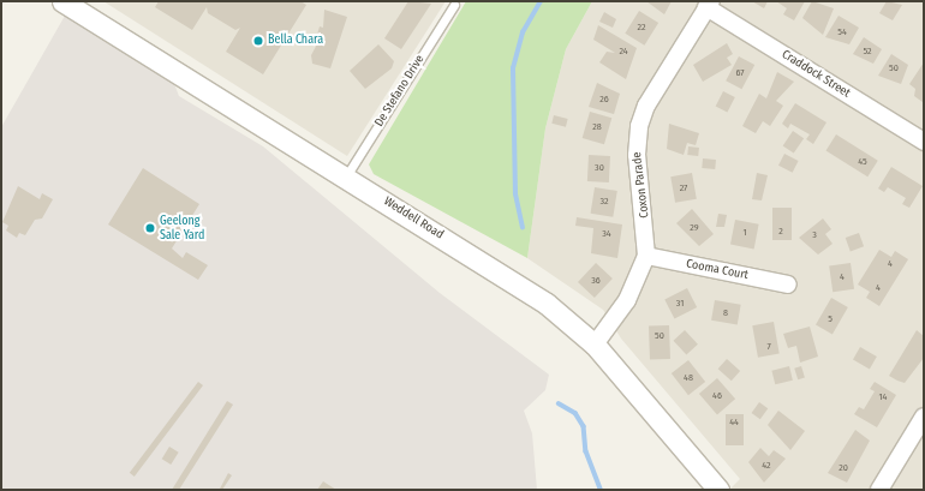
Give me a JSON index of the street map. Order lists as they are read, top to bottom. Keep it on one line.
{"streets":{"street":["Craddock Street","Coxon Parade","Weddell Road","Cooma Court"],"lane":["De Stefano Drive"]},"crossings":[["Craddock Street","Coxon Parade"],["De Stefano Drive","Weddell Road"],["Coxon Parade","Weddell Road"],["Coxon Parade","Cooma Court"]],"places":["Bella Chara","Geelong Sale Yard"],"house_numbers":["22","54","24","52","50","67","26","28","45","30","27","32","29","2","1","34","3","4","4","36","4","31","8","5","50","7","48","46","14","44","42","20"]}
